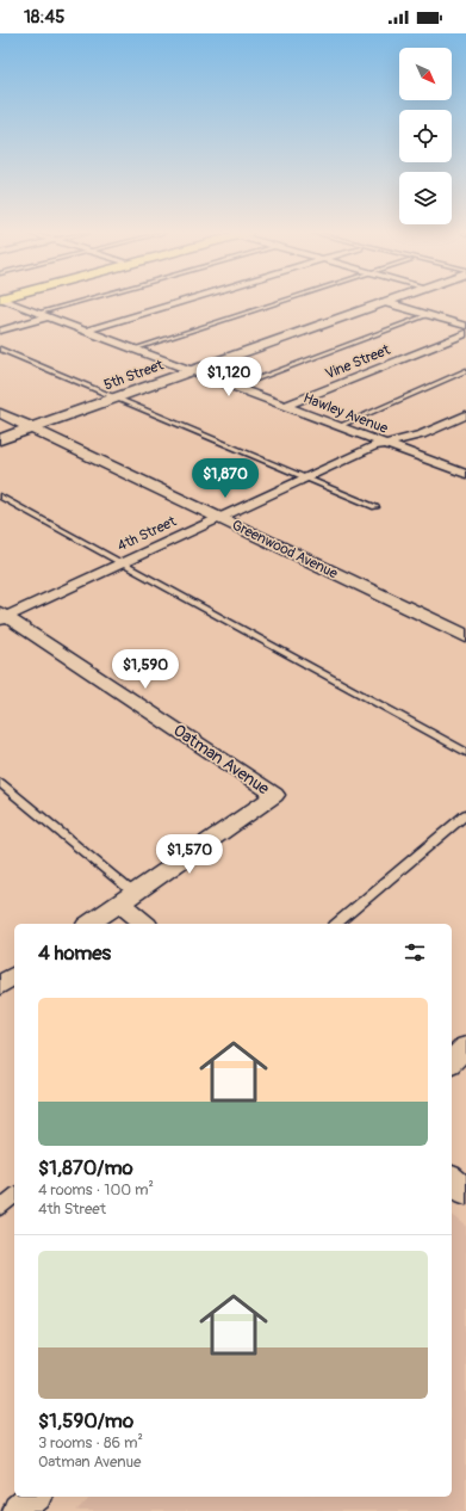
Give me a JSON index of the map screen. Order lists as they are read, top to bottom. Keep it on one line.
{"streets":{"street":["Vine Street","5th Street","Hawley Avenue","4th Street","Greenwood Avenue","Oatman Avenue"]},"crossings":[["Vine Street","Hawley Avenue"],["5th Street","Hawley Avenue"],["5th Street","Greenwood Avenue"],["Hawley Avenue","4th Street"],["4th Street","Greenwood Avenue"],["4th Street","Oatman Avenue"]],"north":"bottom right","page":{"status":"18:45","price":["$1,120","$1,870","$1,590","$1,570"],"heading":"4 homes","list":[{"name":"$1,870/mo","note":"4 rooms · 100 m² · 4th Street"},{"name":"$1,590/mo","note":"3 rooms · 86 m² · Oatman Avenue"}]}}
